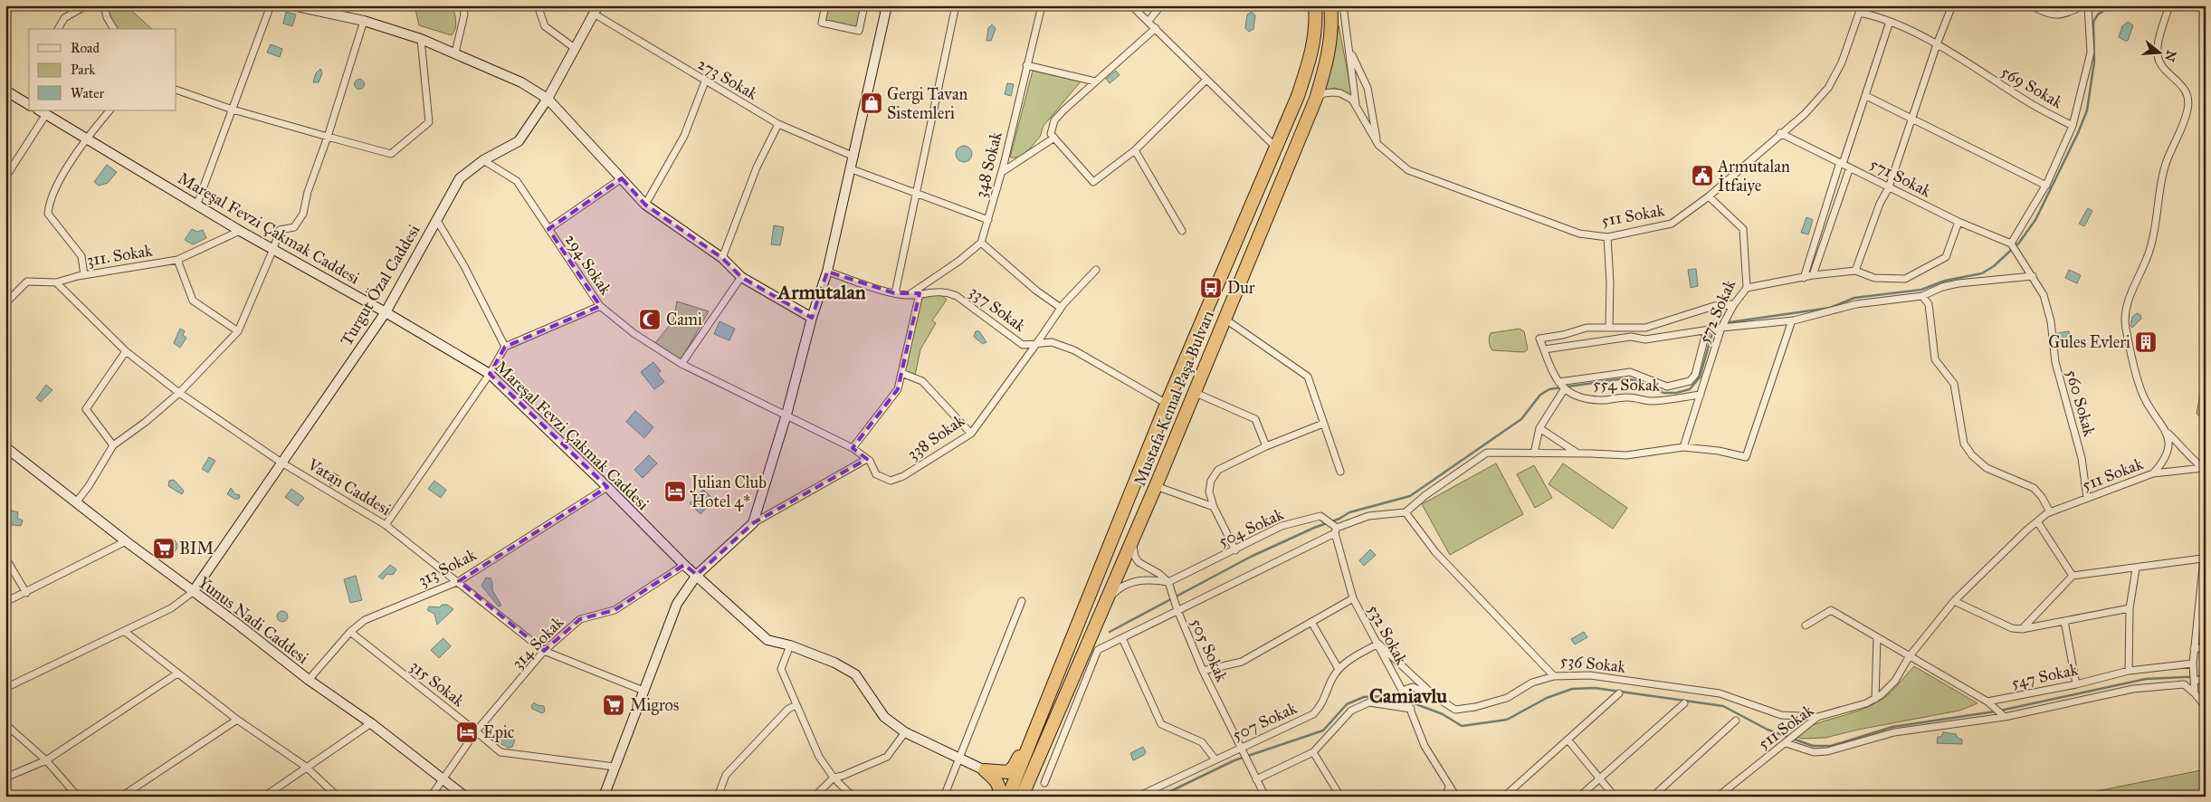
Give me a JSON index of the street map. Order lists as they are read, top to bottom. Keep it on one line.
{"streets":{"highway":["Mustafa Kemal Paşa Bulvarı"],"street":["273 Sokak","569 Sokak","348 Sokak","571 Sokak","511 Sokak","Mareşal Fevzi Çakmak Caddesi","311. Sokak","294 Sokak","Turgut Özal Caddesi","337 Sokak","572 Sokak","554 Sokak","560 Sokak","338 Sokak","Vatan Caddesi","504 Sokak","313 Sokak","Yunus Nadi Caddesi","532 Sokak","314 Sokak","505 Sokak","536 Sokak","547 Sokak","315 Sokak","507 Sokak"]},"crossings":[["273 Sokak","Turgut Özal Caddesi"],["569 Sokak","571 Sokak"],["569 Sokak","511 Sokak"],["569 Sokak","560 Sokak"],["571 Sokak","511 Sokak"],["571 Sokak","560 Sokak"],["511 Sokak","572 Sokak"],["511 Sokak","560 Sokak"],["511 Sokak","536 Sokak"],["Mareşal Fevzi Çakmak Caddesi","311. Sokak"],["Mareşal Fevzi Çakmak Caddesi","Turgut Özal Caddesi"],["Mareşal Fevzi Çakmak Caddesi","313 Sokak"],["Mareşal Fevzi Çakmak Caddesi","314 Sokak"],["311. Sokak","Vatan Caddesi"],["294 Sokak","Turgut Özal Caddesi"],["294 Sokak","338 Sokak"],["Turgut Özal Caddesi","Vatan Caddesi"],["Turgut Özal Caddesi","Yunus Nadi Caddesi"],["337 Sokak","Mustafa Kemal Paşa Bulvarı"],["337 Sokak","338 Sokak"],["572 Sokak","554 Sokak"],["Vatan Caddesi","313 Sokak"],["Vatan Caddesi","314 Sokak"],["504 Sokak","532 Sokak"],["504 Sokak","505 Sokak"],["313 Sokak","Yunus Nadi Caddesi"],["313 Sokak","315 Sokak"],["Yunus Nadi Caddesi","314 Sokak"],["314 Sokak","315 Sokak"],["505 Sokak","507 Sokak"]],"districts":["Armutalan","Camiavlu"],"places":{"shop":["Gergi Tavan Sistemleri"],"public building":["Armutalan İtfaiye"],"bus stop":["Dur"],"mosque":["Cami"],"building":["Gules Evleri"],"hotel":["Julian Club Hotel 4*","Epic"],"supermarket":["BIM","Migros"]},"legend":["Road","Park","Water"],"north":"right"}
